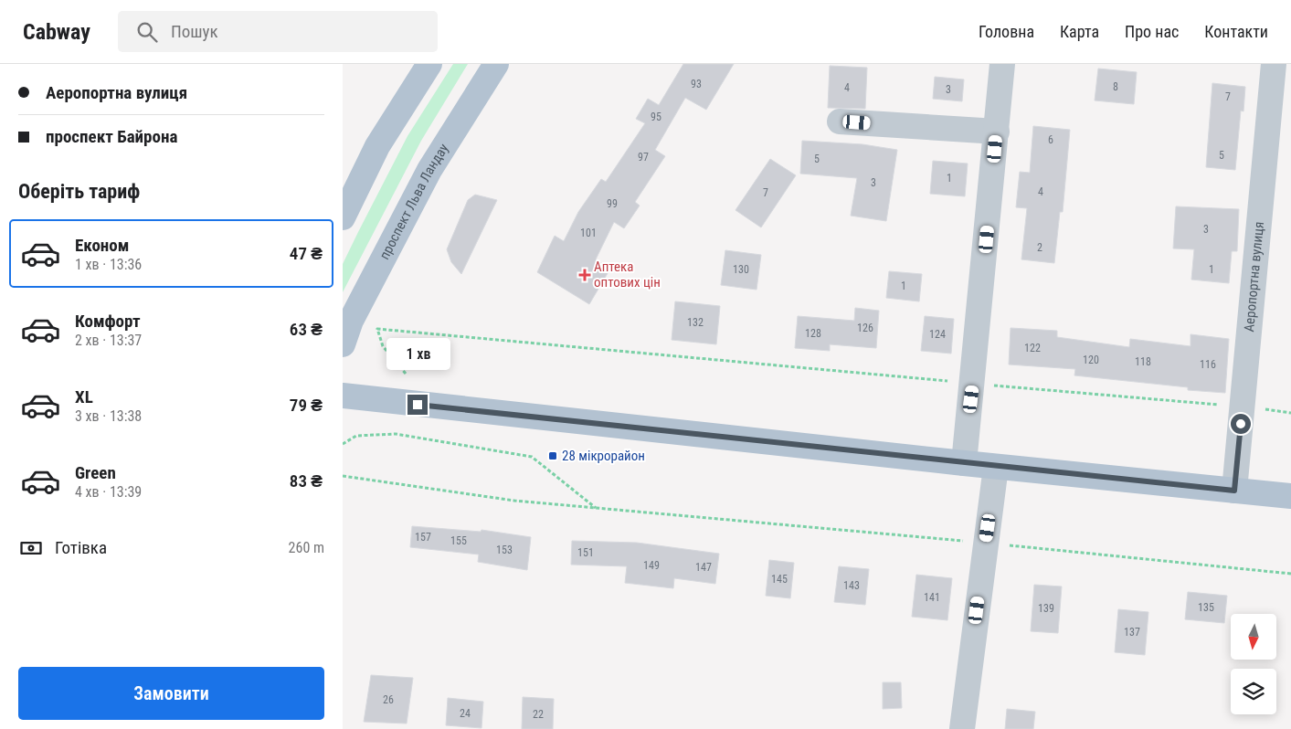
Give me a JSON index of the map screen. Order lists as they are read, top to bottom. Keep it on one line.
{"streets":{"main road":["проспект Льва Ландау"],"street":["Аеропортна вулиця"]},"places":{"health":["Аптека оптових цін"],"transit":["28 мікрорайон"]},"house_numbers":["93","8","4","3","7","95","6","5","97","5","1","3","4","7","99","3","101","2","130","1","1","132","126","128","124","122","120","118","116","157","155","153","151","149","147","145","143","141","135","139","137","26","24","22"],"north":"bottom","page":{"header":"Cabway","search":"Пошук","nav":["Головна","Карта","Про нас","Контакти"],"banner":["Аеропортна вулиця","проспект Байрона"],"heading":"Оберіть тариф","list":[{"name":"Економ","note":"1 хв · 13:36","value":"47 ₴"},{"name":"Комфорт","note":"2 хв · 13:37","value":"63 ₴"},{"name":"XL","note":"3 хв · 13:38","value":"79 ₴"},{"name":"Green","note":"4 хв · 13:39","value":"83 ₴"}],"bubble":"1 хв","pay":["Готівка","260 m"],"buttons":"Замовити"}}
